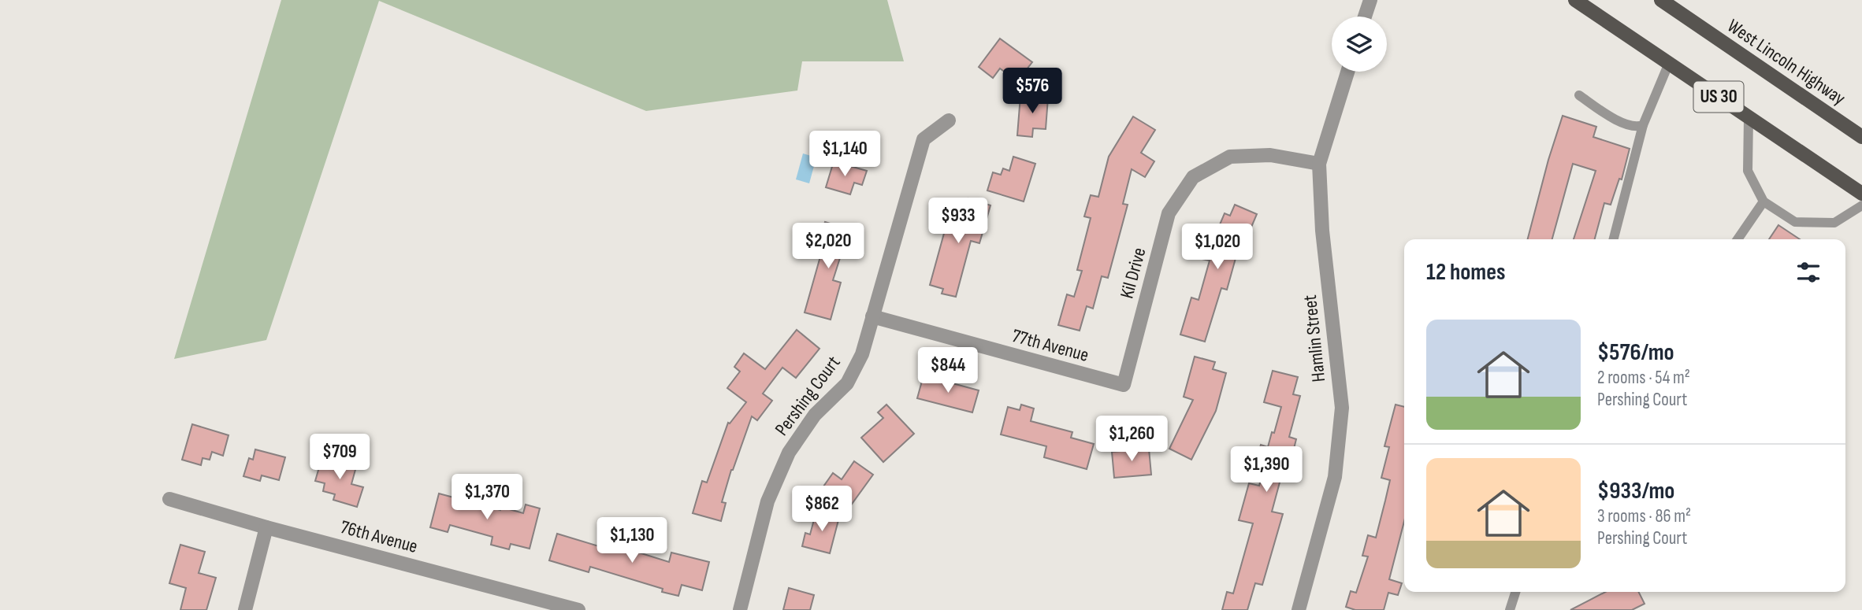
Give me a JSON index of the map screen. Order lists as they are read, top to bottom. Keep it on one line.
{"streets":{"main road":["West Lincoln Highway","US 30"],"street":["Kil Drive","Hamlin Street","77th Avenue","Pershing Court","76th Avenue"]},"crossings":[["Kil Drive","Hamlin Street"],["Kil Drive","77th Avenue"],["77th Avenue","Pershing Court"]],"page":{"price":["$576","$1,140","$933","$2,020","$1,020","$844","$1,260","$709","$1,390","$1,370","$862","$1,130"],"heading":"12 homes","list":[{"name":"$576/mo","note":"2 rooms · 54 m² · Pershing Court"},{"name":"$933/mo","note":"3 rooms · 86 m² · Pershing Court"}]}}
